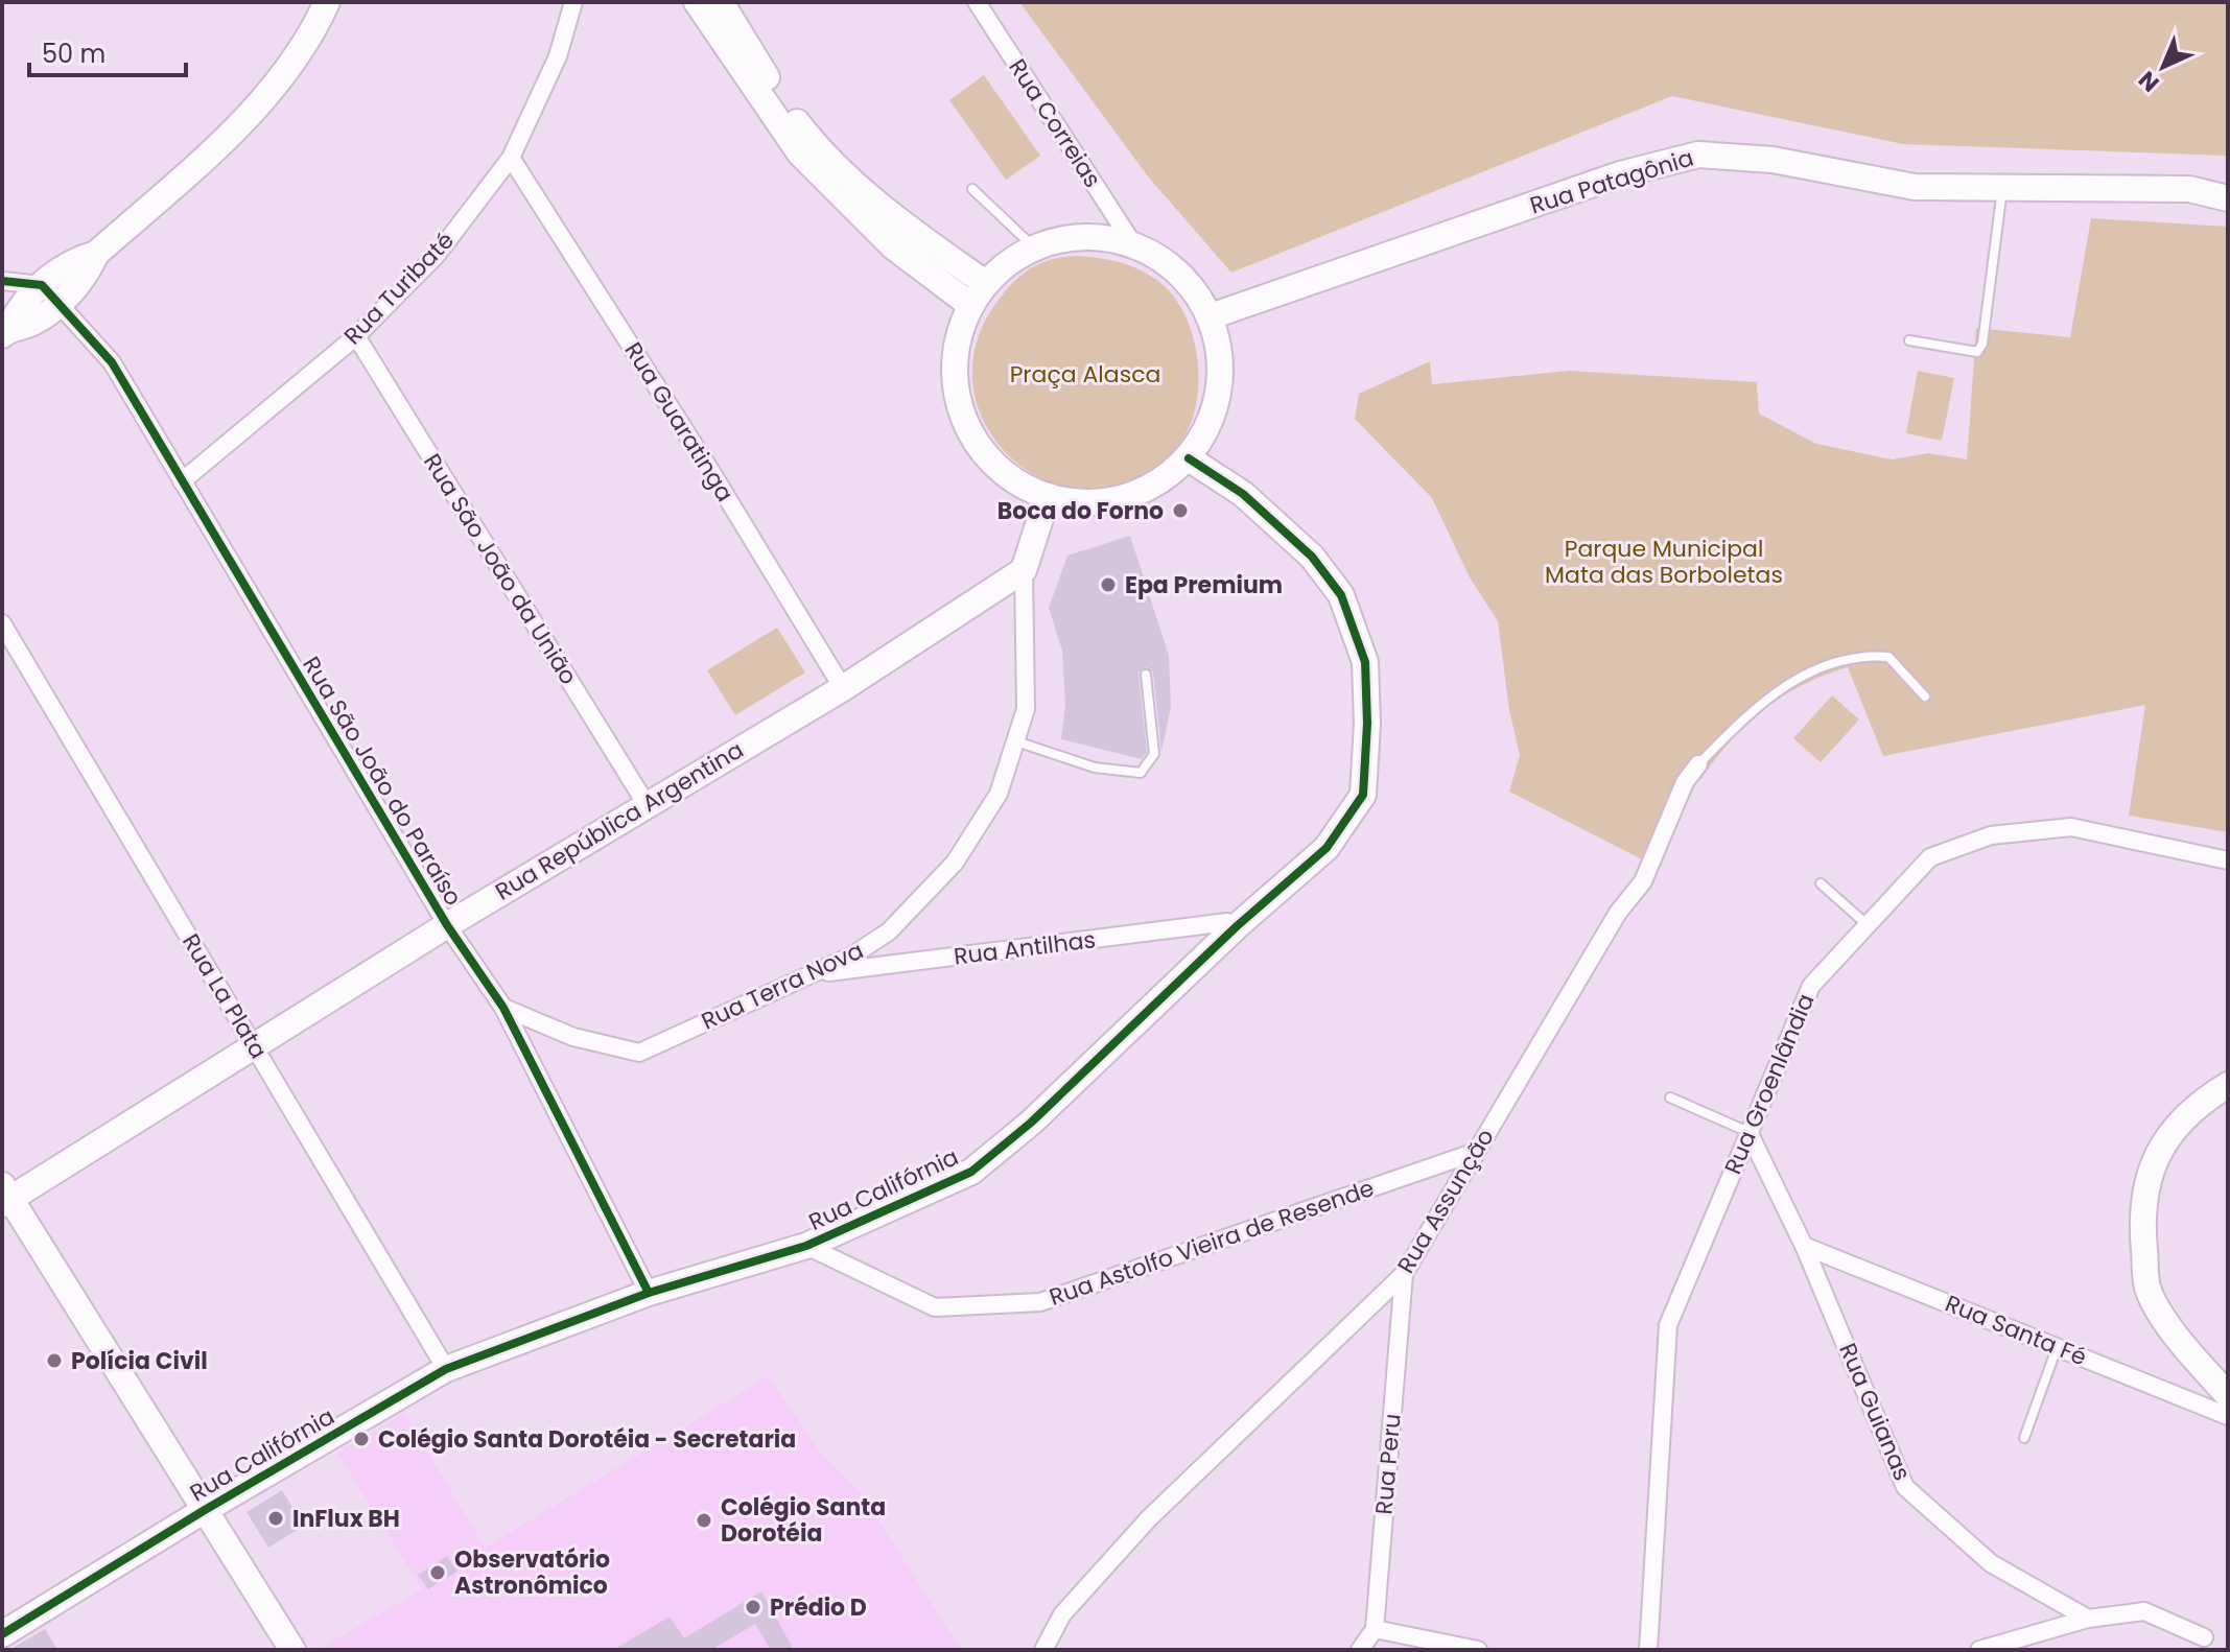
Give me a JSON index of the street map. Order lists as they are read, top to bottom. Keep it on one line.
{"streets":{"street":["Rua Correias","Rua Patagônia","Rua Turibaté","Rua Guaratinga","Rua São João da União","Rua São João do Paraíso","Rua República Argentina","Rua Antilhas","Rua Terra Nova","Rua La Plata","Rua Groenlândia","Rua Califórnia","Rua Assunção","Rua Astolfo Vieira de Resende","Rua Santa Fé","Rua Guianas","Rua Peru"]},"crossings":[["Rua Correias","Rua Patagônia"],["Rua Correias","Rua Terra Nova"],["Rua Correias","Rua Califórnia"],["Rua Patagônia","Rua Terra Nova"],["Rua Patagônia","Rua Califórnia"],["Rua Turibaté","Rua Guaratinga"],["Rua Turibaté","Rua São João da União"],["Rua Turibaté","Rua São João do Paraíso"],["Rua Guaratinga","Rua República Argentina"],["Rua São João da União","Rua República Argentina"],["Rua São João do Paraíso","Rua República Argentina"],["Rua São João do Paraíso","Rua Terra Nova"],["Rua São João do Paraíso","Rua Califórnia"],["Rua República Argentina","Rua Terra Nova"],["Rua República Argentina","Rua La Plata"],["Rua Antilhas","Rua Terra Nova"],["Rua Antilhas","Rua Califórnia"],["Rua Terra Nova","Rua Califórnia"],["Rua La Plata","Rua Califórnia"],["Rua Groenlândia","Rua Guianas"],["Rua Califórnia","Rua Astolfo Vieira de Resende"],["Rua Assunção","Rua Astolfo Vieira de Resende"],["Rua Assunção","Rua Peru"],["Rua Santa Fé","Rua Guianas"]],"parks":["Praça Alasca","Parque Municipal Mata das Borboletas"],"places":["Boca do Forno","Epa Premium","Polícia Civil","Colégio Santa Dorotéia - Secretaria","InFlux BH","Colégio Santa Dorotéia","Observatório Astronômico","Prédio D"],"scale_bar":"50 m","north":"bottom left"}
